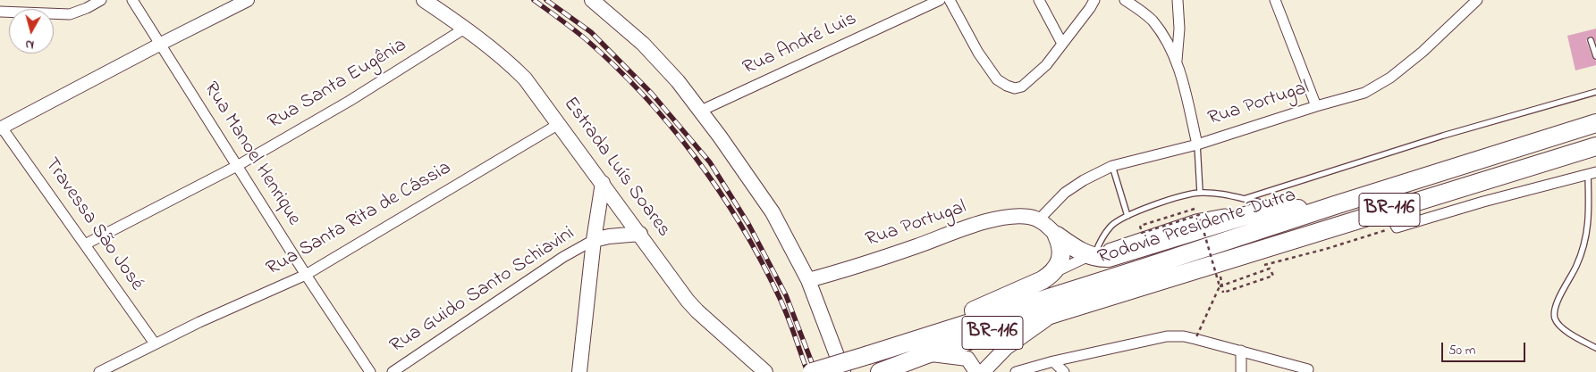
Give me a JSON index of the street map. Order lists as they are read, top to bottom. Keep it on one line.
{"streets":{"highway":["BR-116","Rodovia Presidente Dutra"],"main road":["Rua Portugal","Estrada Luís Soares"],"street":["Rua André Luis","Rua Santa Eugênia","Rua Manoel Henrique","Rua Santa Rita de Cássia","Travessa São José","Rua Guido Santo Schiavini"]},"crossings":[["Rua Santa Eugênia","Rua Manoel Henrique"],["Rua Santa Eugênia","Estrada Luís Soares"],["Rua Santa Eugênia","Travessa São José"],["Rua Manoel Henrique","Rua Santa Rita de Cássia"],["Estrada Luís Soares","Rua Santa Rita de Cássia"],["Rua Santa Rita de Cássia","Travessa São José"]],"scale_bar":"50 m","north":"bottom"}
